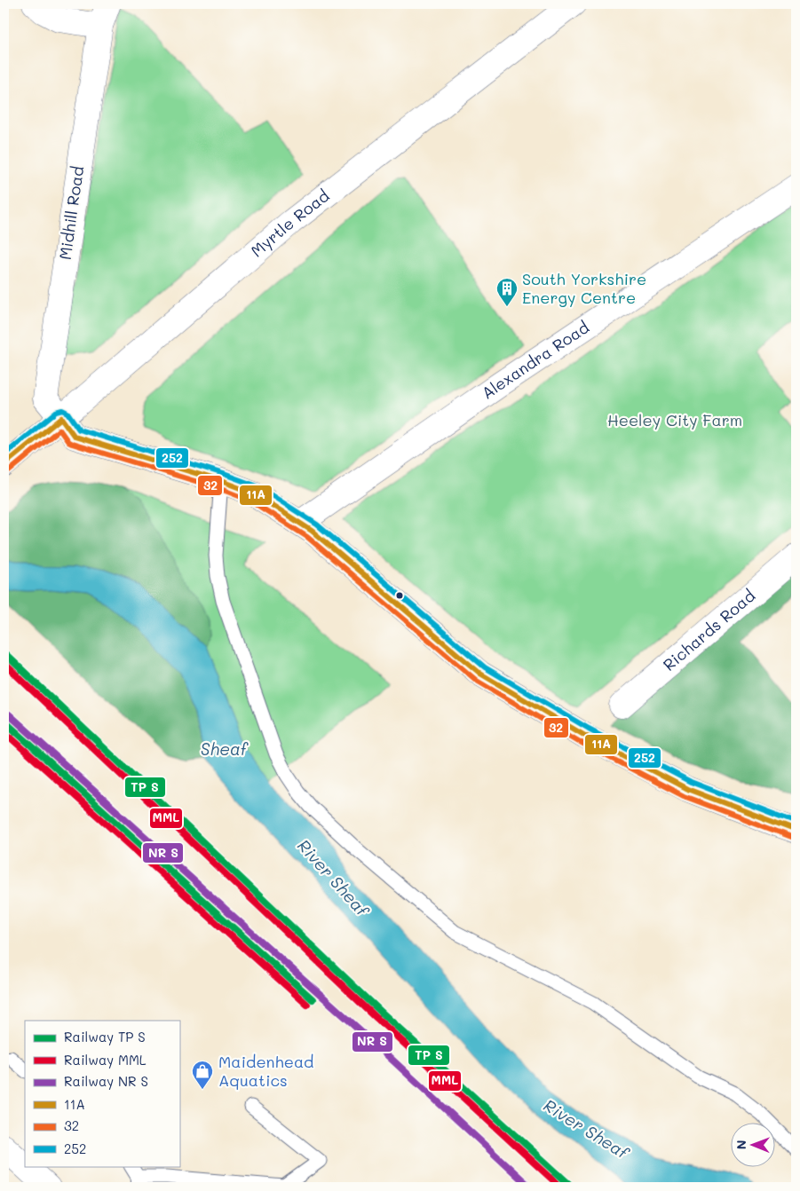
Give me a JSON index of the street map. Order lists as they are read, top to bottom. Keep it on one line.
{"streets":{"street":["Midhill Road","Myrtle Road","Alexandra Road","Richards Road"]},"crossings":[["Midhill Road","Myrtle Road"],["Midhill Road","Alexandra Road"]],"water":["Sheaf","River Sheaf"],"parks":["Heeley City Farm"],"places":{"building":["South Yorkshire Energy Centre"],"shop":["Maidenhead Aquatics"]},"lines":["transit line 252","transit line 11A","transit line 32","rail line MML"],"legend":["Railway TP S","Railway MML","Railway NR S","11A","32","252"],"north":"left"}
